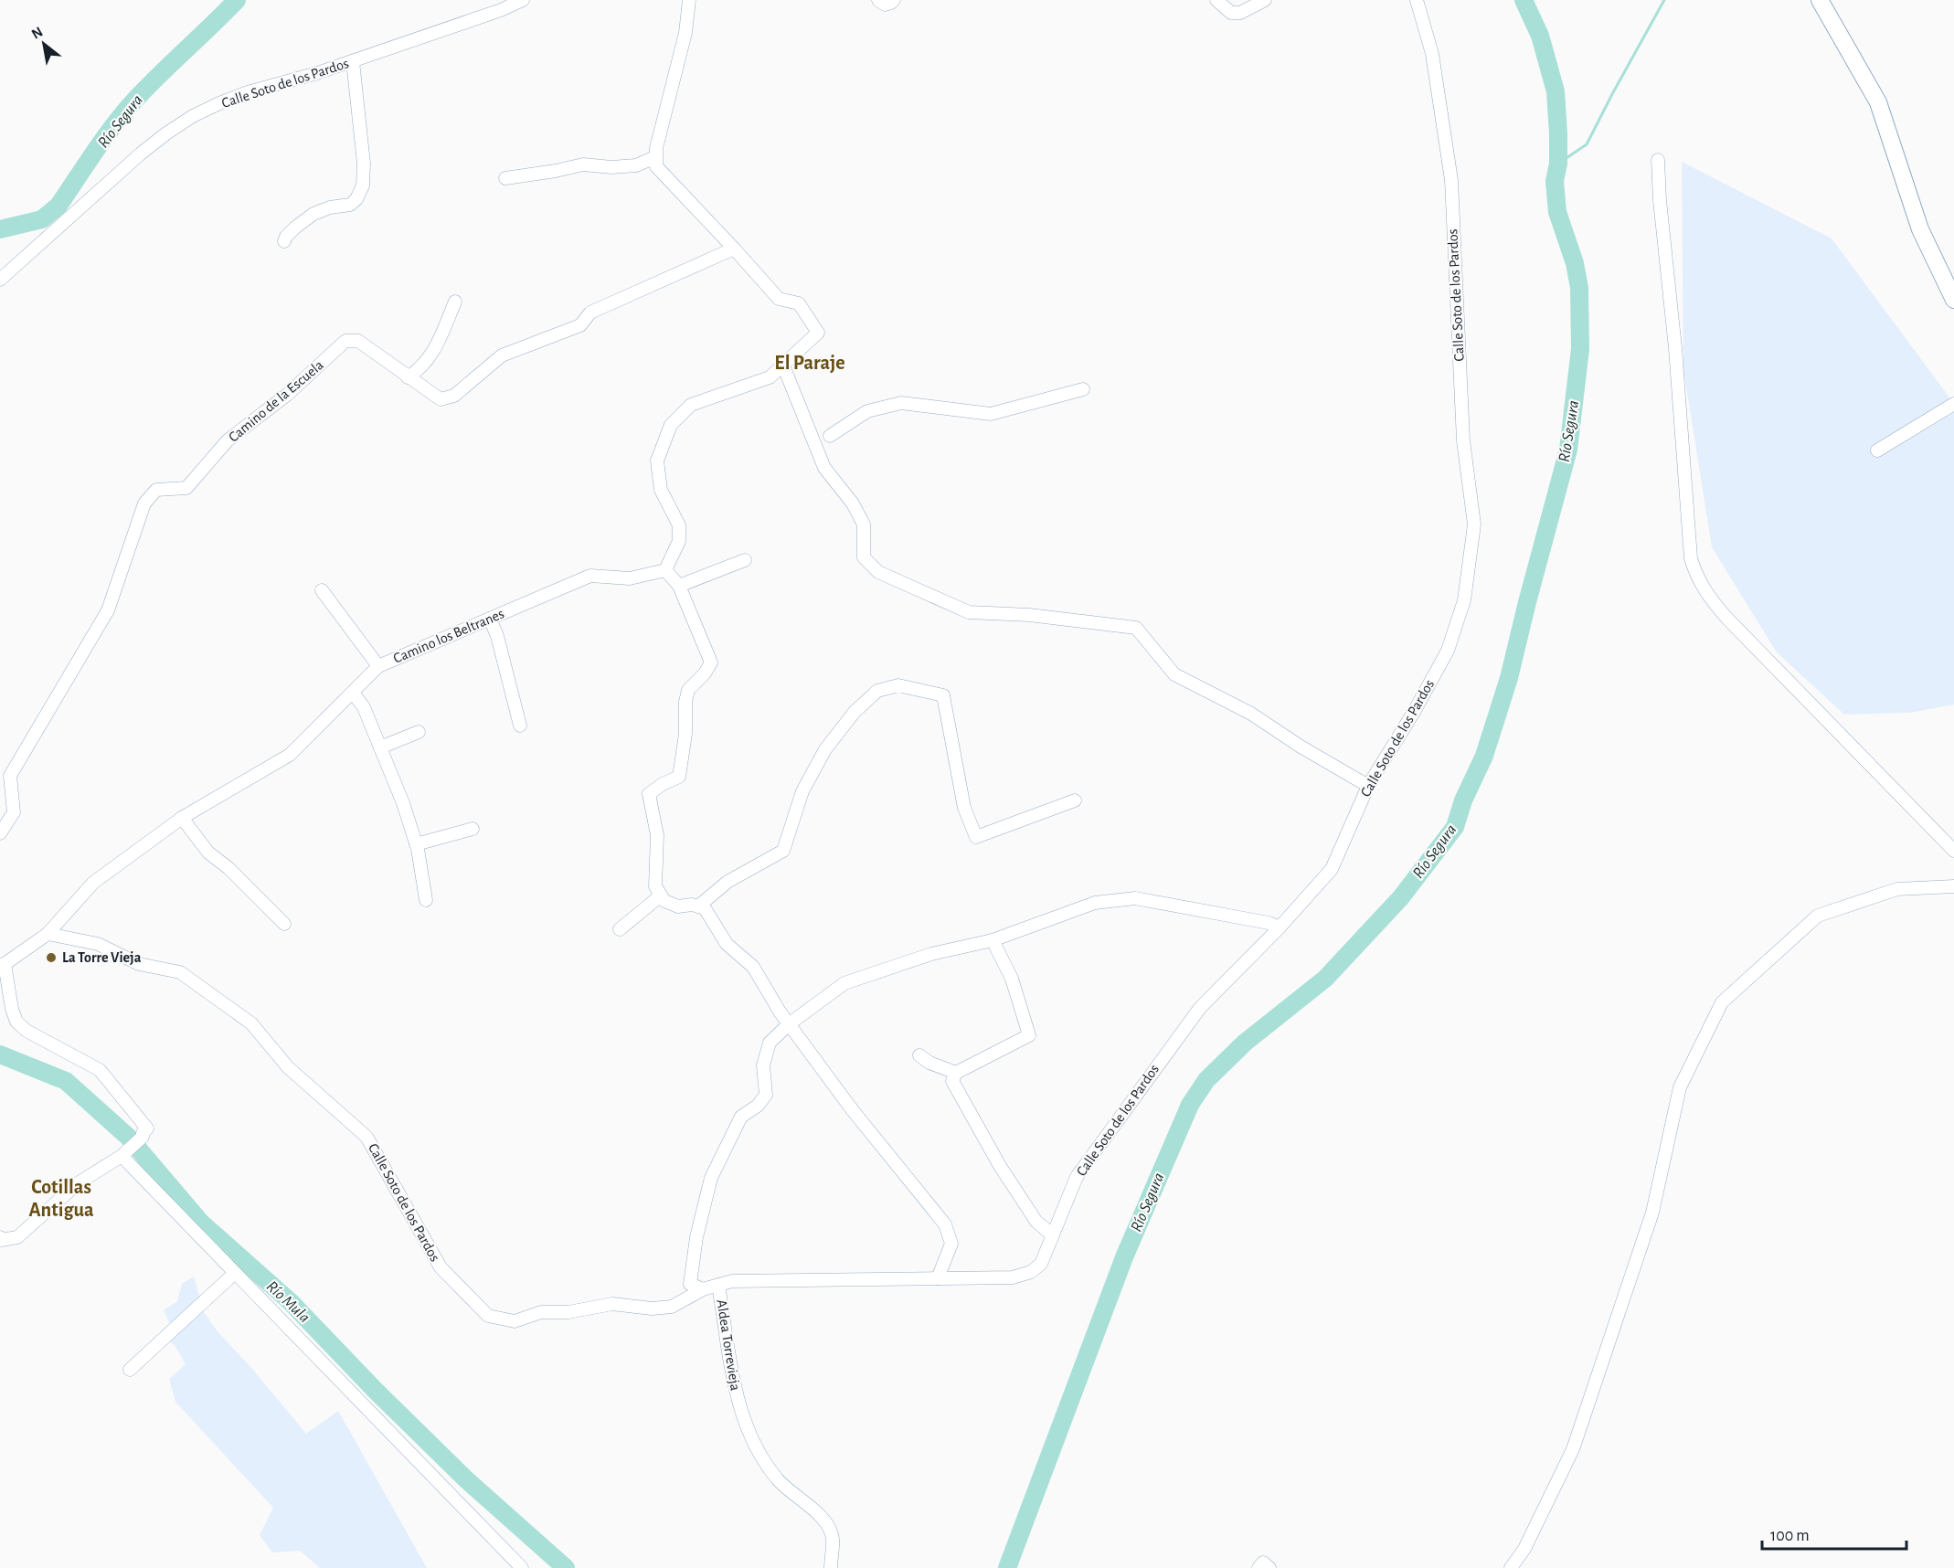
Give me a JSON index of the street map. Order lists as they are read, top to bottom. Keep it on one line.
{"streets":{"street":["Calle Soto de los Pardos","Camino de la Escuela","Camino los Beltranes","Aldea Torrevieja"]},"crossings":[["Calle Soto de los Pardos","Camino los Beltranes"],["Calle Soto de los Pardos","Aldea Torrevieja"]],"districts":["El Paraje","Cotillas Antigua"],"water":["Río Segura","Río Mula"],"places":["La Torre Vieja"],"scale_bar":"100 m","north":"top left"}
